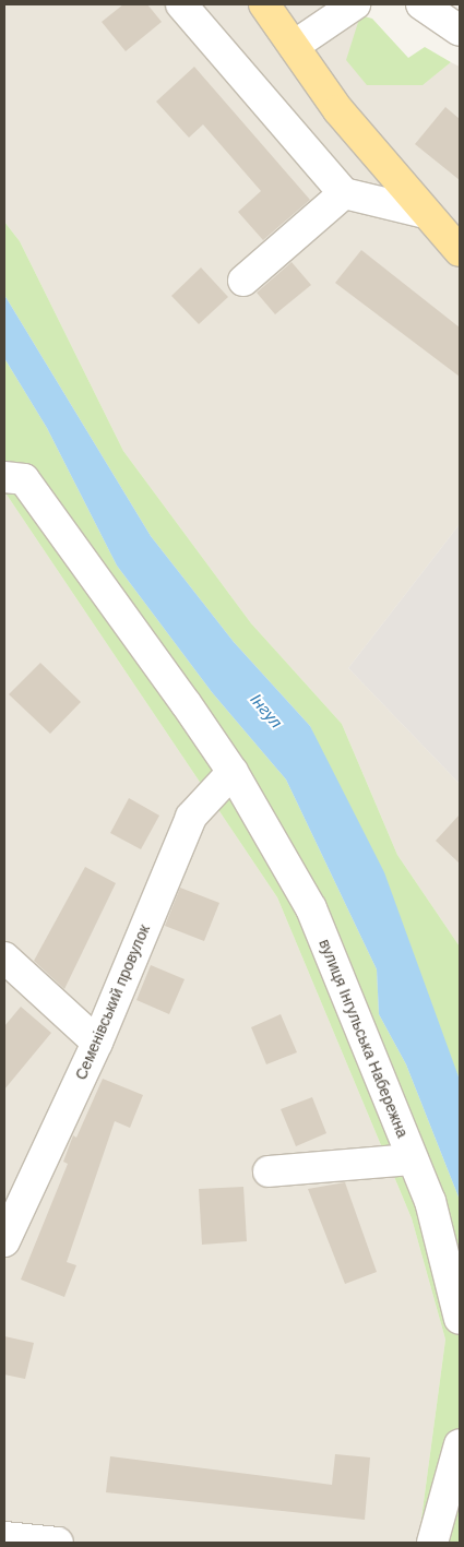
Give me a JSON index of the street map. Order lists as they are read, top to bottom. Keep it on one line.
{"streets":{"street":["Семенівський провулок","вулиця Інгульська Набережна"]},"crossings":[["Семенівський провулок","вулиця Інгульська Набережна"]],"water":["Інгул"]}
